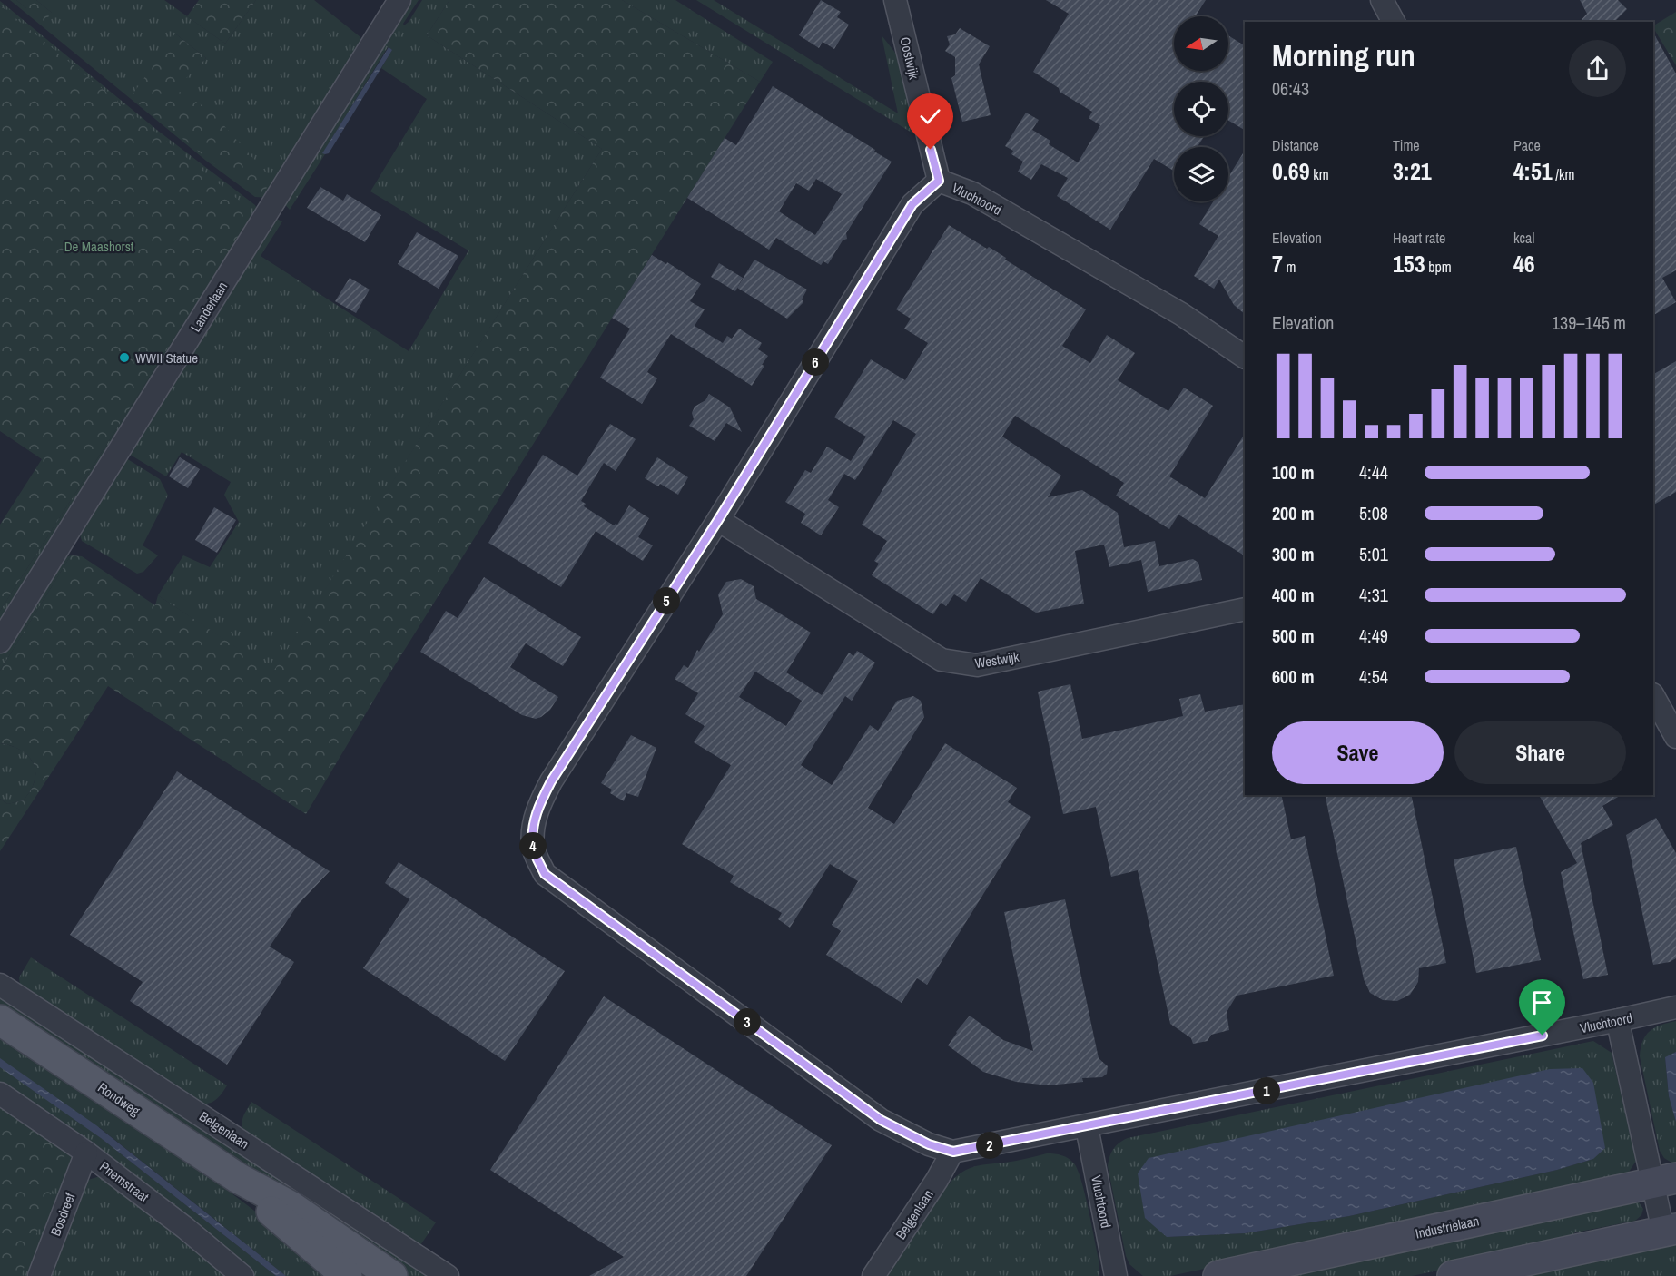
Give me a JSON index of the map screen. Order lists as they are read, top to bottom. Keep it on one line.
{"streets":{"main road":["Rondweg","Industrielaan"],"street":["Oostwijk","Vluchtoord","Landerlaan","Westwijk","Belgenlaan","Pnemstraat","Bosdreef"]},"crossings":[["Oostwijk","Vluchtoord"],["Vluchtoord","Westwijk"],["Vluchtoord","Belgenlaan"],["Pnemstraat","Bosdreef"]],"parks":["De Maashorst"],"places":["WWII Statue"],"north":"left","page":{"heading":["Morning run","06:43"],"stats":[["Distance","0.69 km"],["Time","3:21"],["Pace","4:51 /km"],["Elevation","7 m"],["Heart rate","153 bpm"],["kcal","46"]],"chart":["Elevation","139–145 m"],"pins":["6","5","4","3","1","2"],"list":[{"name":"100 m","note":"4:44"},{"name":"200 m","note":"5:08"},{"name":"300 m","note":"5:01"},{"name":"400 m","note":"4:31"},{"name":"500 m","note":"4:49"},{"name":"600 m","note":"4:54"}],"buttons":["Save","Share"]}}
